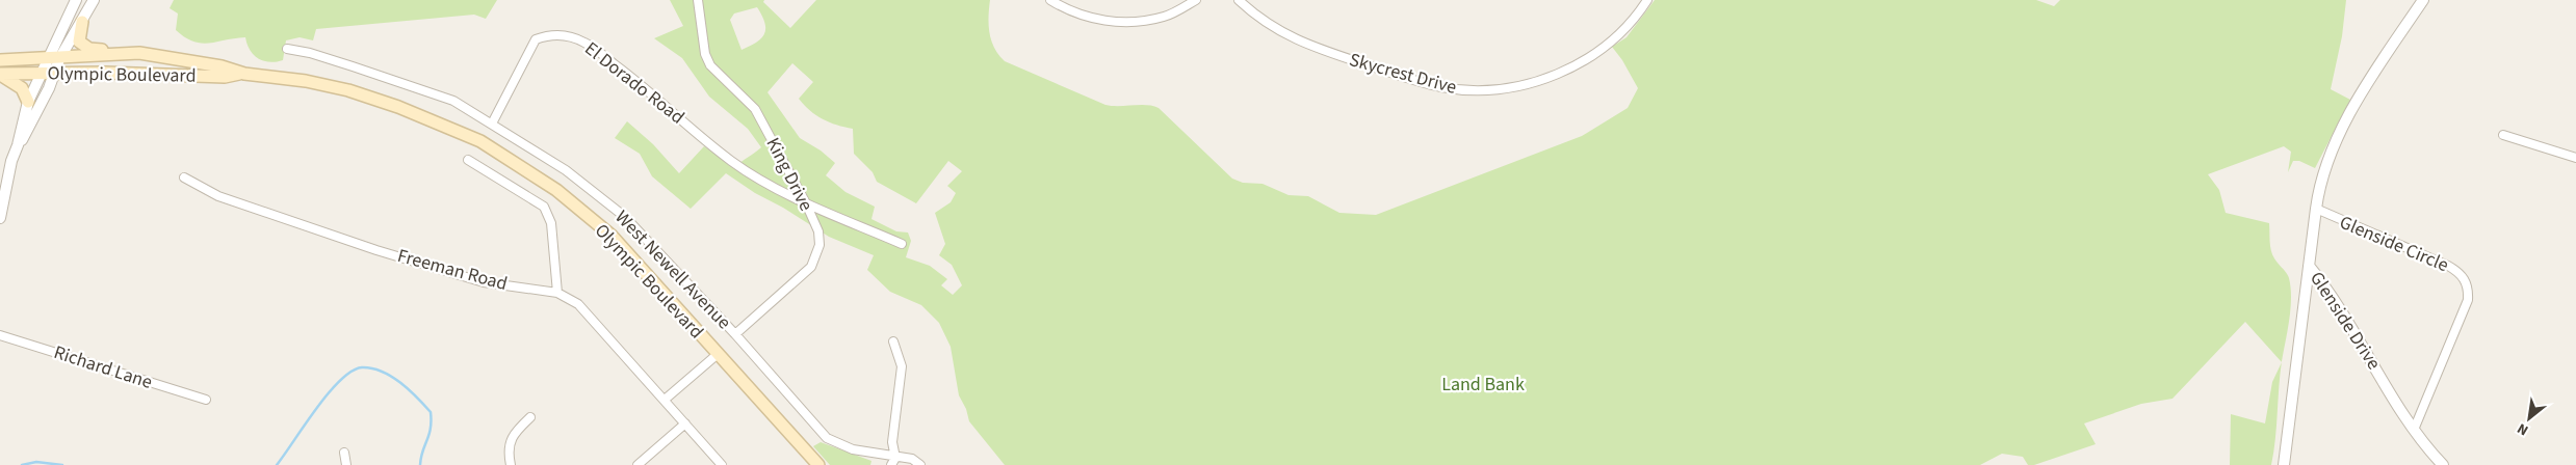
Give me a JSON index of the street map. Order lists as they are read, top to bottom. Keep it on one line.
{"streets":{"main road":["Olympic Boulevard"],"street":["Skycrest Drive","El Dorado Road","King Drive","Glenside Circle","Freeman Road","West Newell Avenue","Glenside Drive","Richard Lane"]},"crossings":[["El Dorado Road","King Drive"],["El Dorado Road","West Newell Avenue"],["King Drive","West Newell Avenue"],["Glenside Circle","Glenside Drive"]],"parks":["Land Bank"],"north":"bottom left"}
